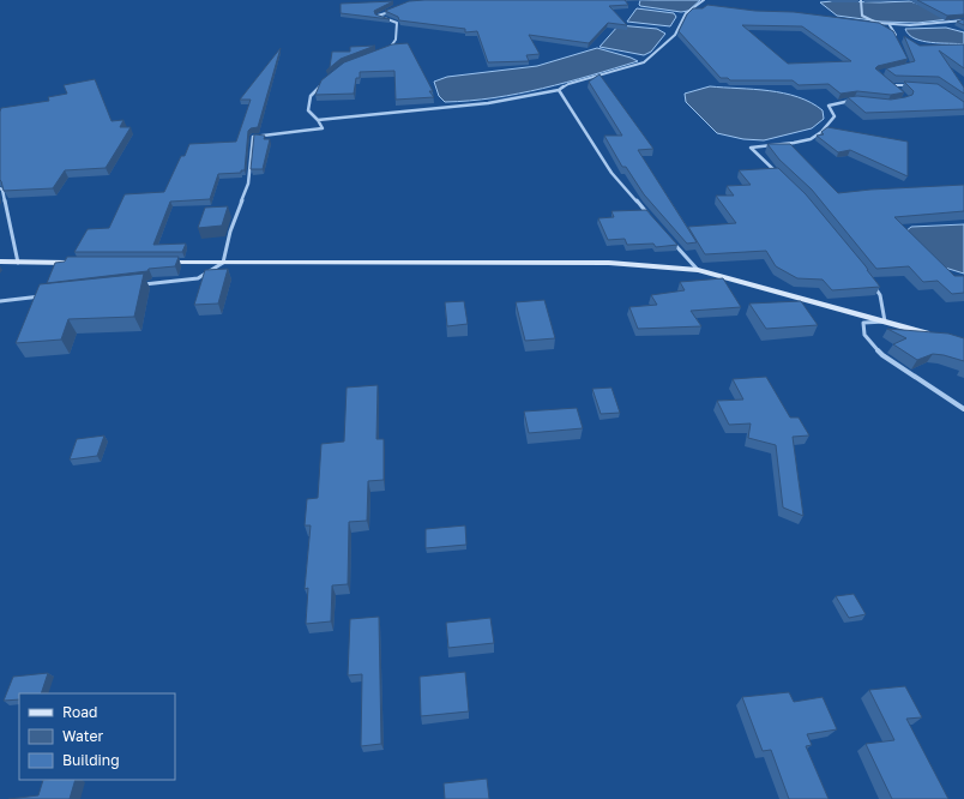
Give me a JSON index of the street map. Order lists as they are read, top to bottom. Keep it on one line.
{"legend":["Road","Water","Building"]}
